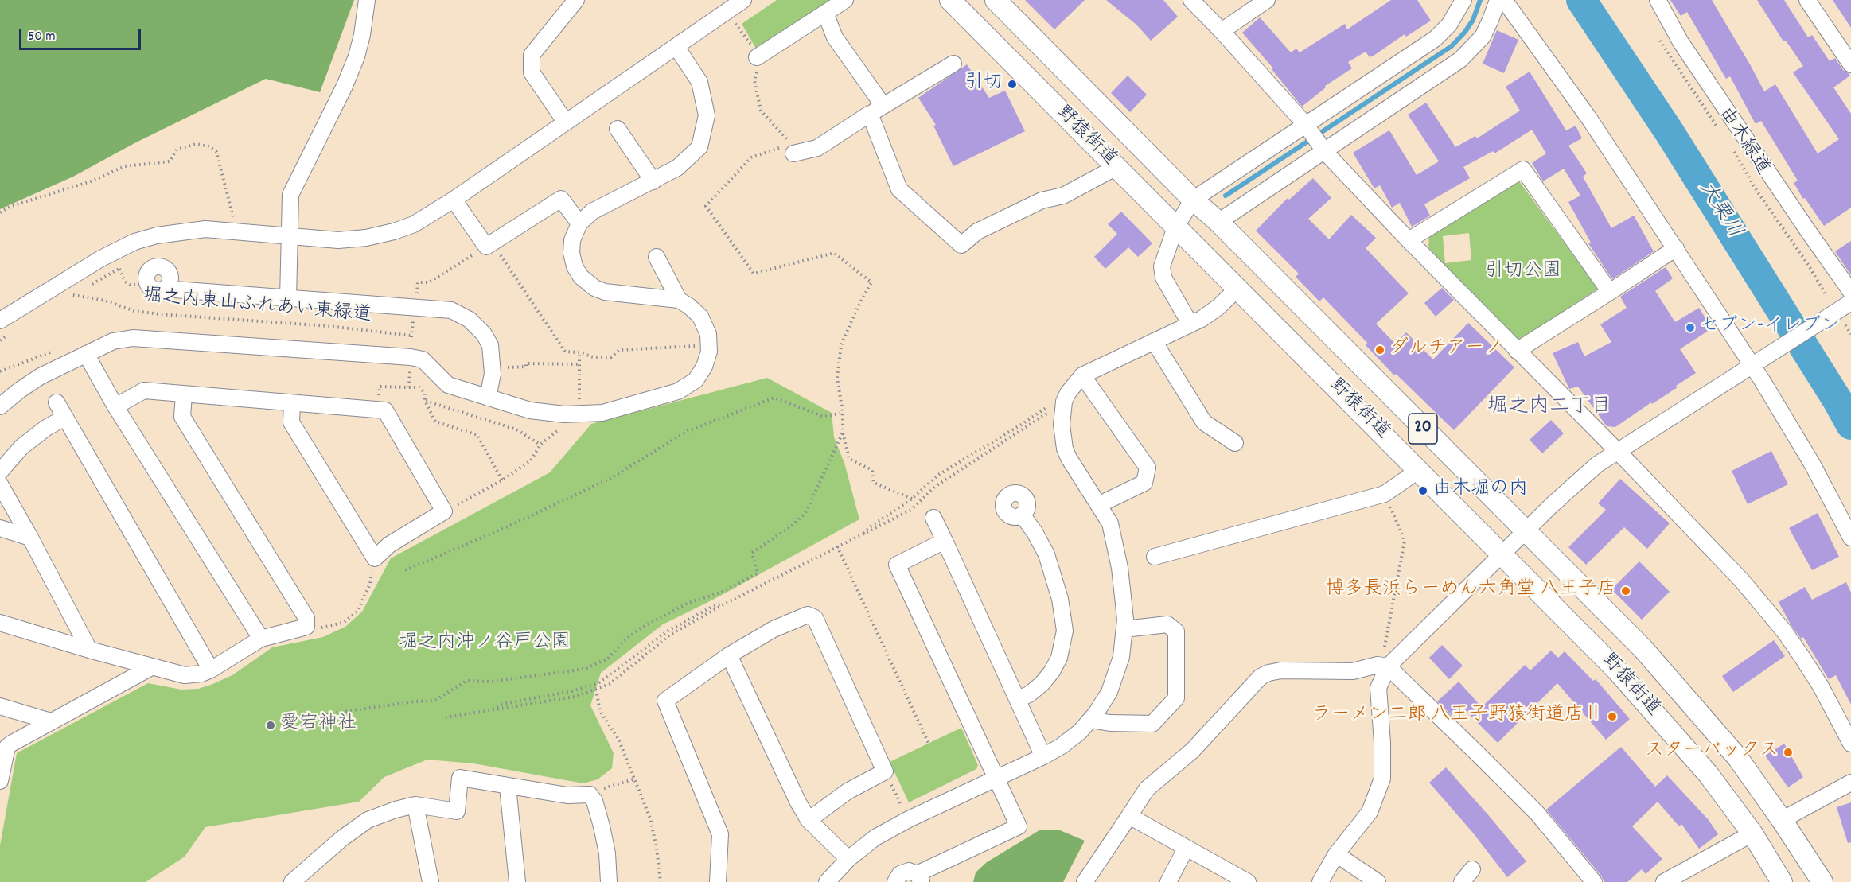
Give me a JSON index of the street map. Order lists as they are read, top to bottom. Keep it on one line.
{"streets":{"main road":["野猿街道","20"],"path":["由木緑道","堀之内東山ふれあい東緑道"]},"districts":["堀之内二丁目"],"water":["大栗川"],"parks":["引切公園","堀之内沖ノ谷戸公園"],"places":["引切","セブン-イレブン","ダルチアーノ","由木堀の内","博多長浜らーめん六角堂 八王子店","ラーメン二郎 八王子野猿街道店Ⅱ","愛宕神社","スターバックス"],"scale_bar":"50 m"}
